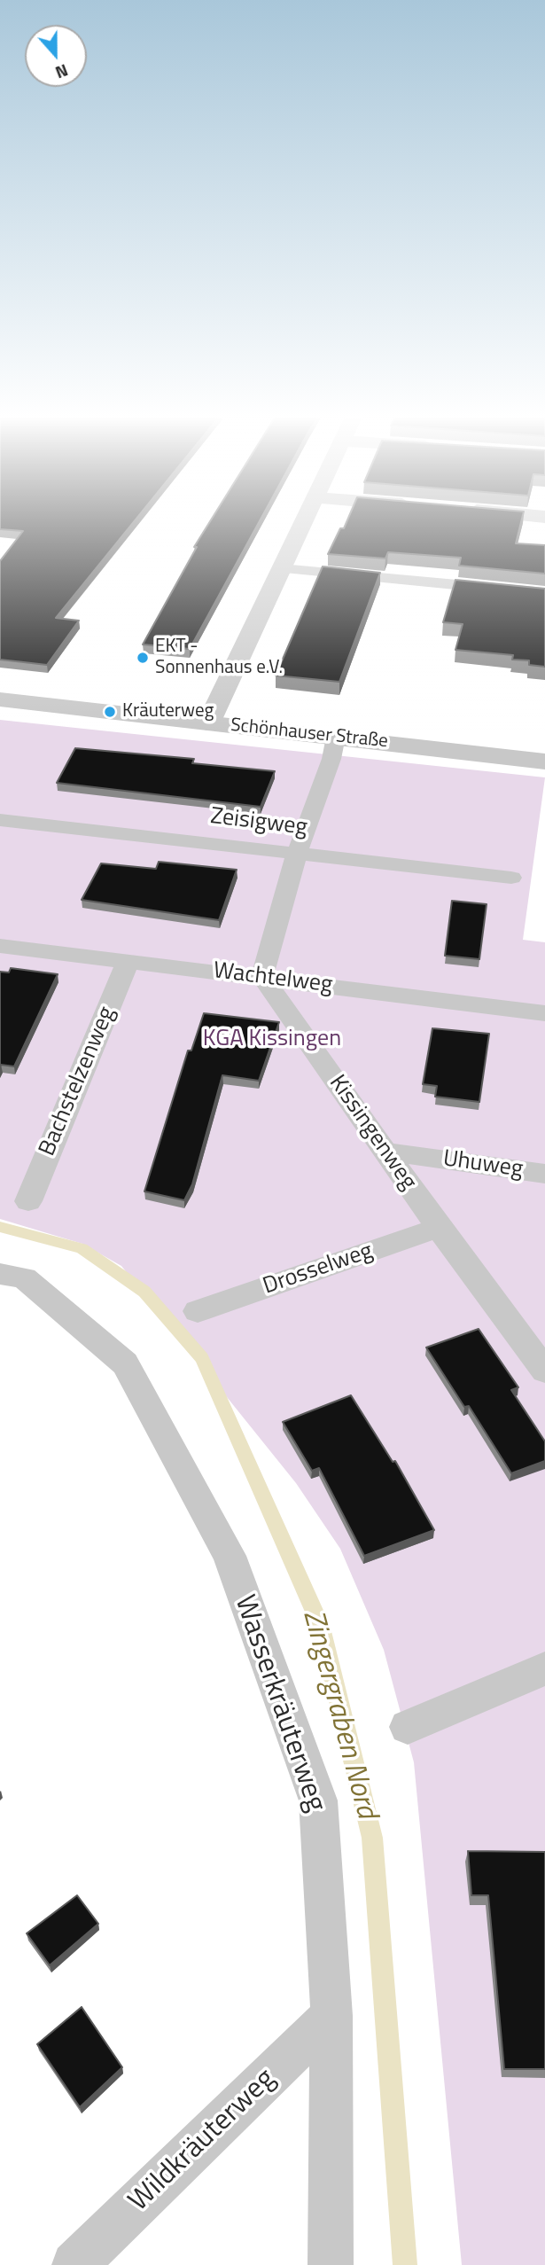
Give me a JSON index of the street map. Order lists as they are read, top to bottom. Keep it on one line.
{"streets":{"street":["Schönhauser Straße"],"lane":["Zeisigweg","Wachtelweg","Bachstelzenweg","Kissingenweg","Uhuweg","Drosselweg","Wasserkräuterweg","Wildkräuterweg"]},"crossings":[["Wachtelweg","Bachstelzenweg"],["Wachtelweg","Kissingenweg"],["Kissingenweg","Uhuweg"],["Kissingenweg","Drosselweg"],["Wasserkräuterweg","Wildkräuterweg"]],"water":["Zingergraben Nord"],"parks":["KGA Kissingen"],"places":["EKT - Sonnenhaus e.V.","Kräuterweg"],"north":"bottom"}
